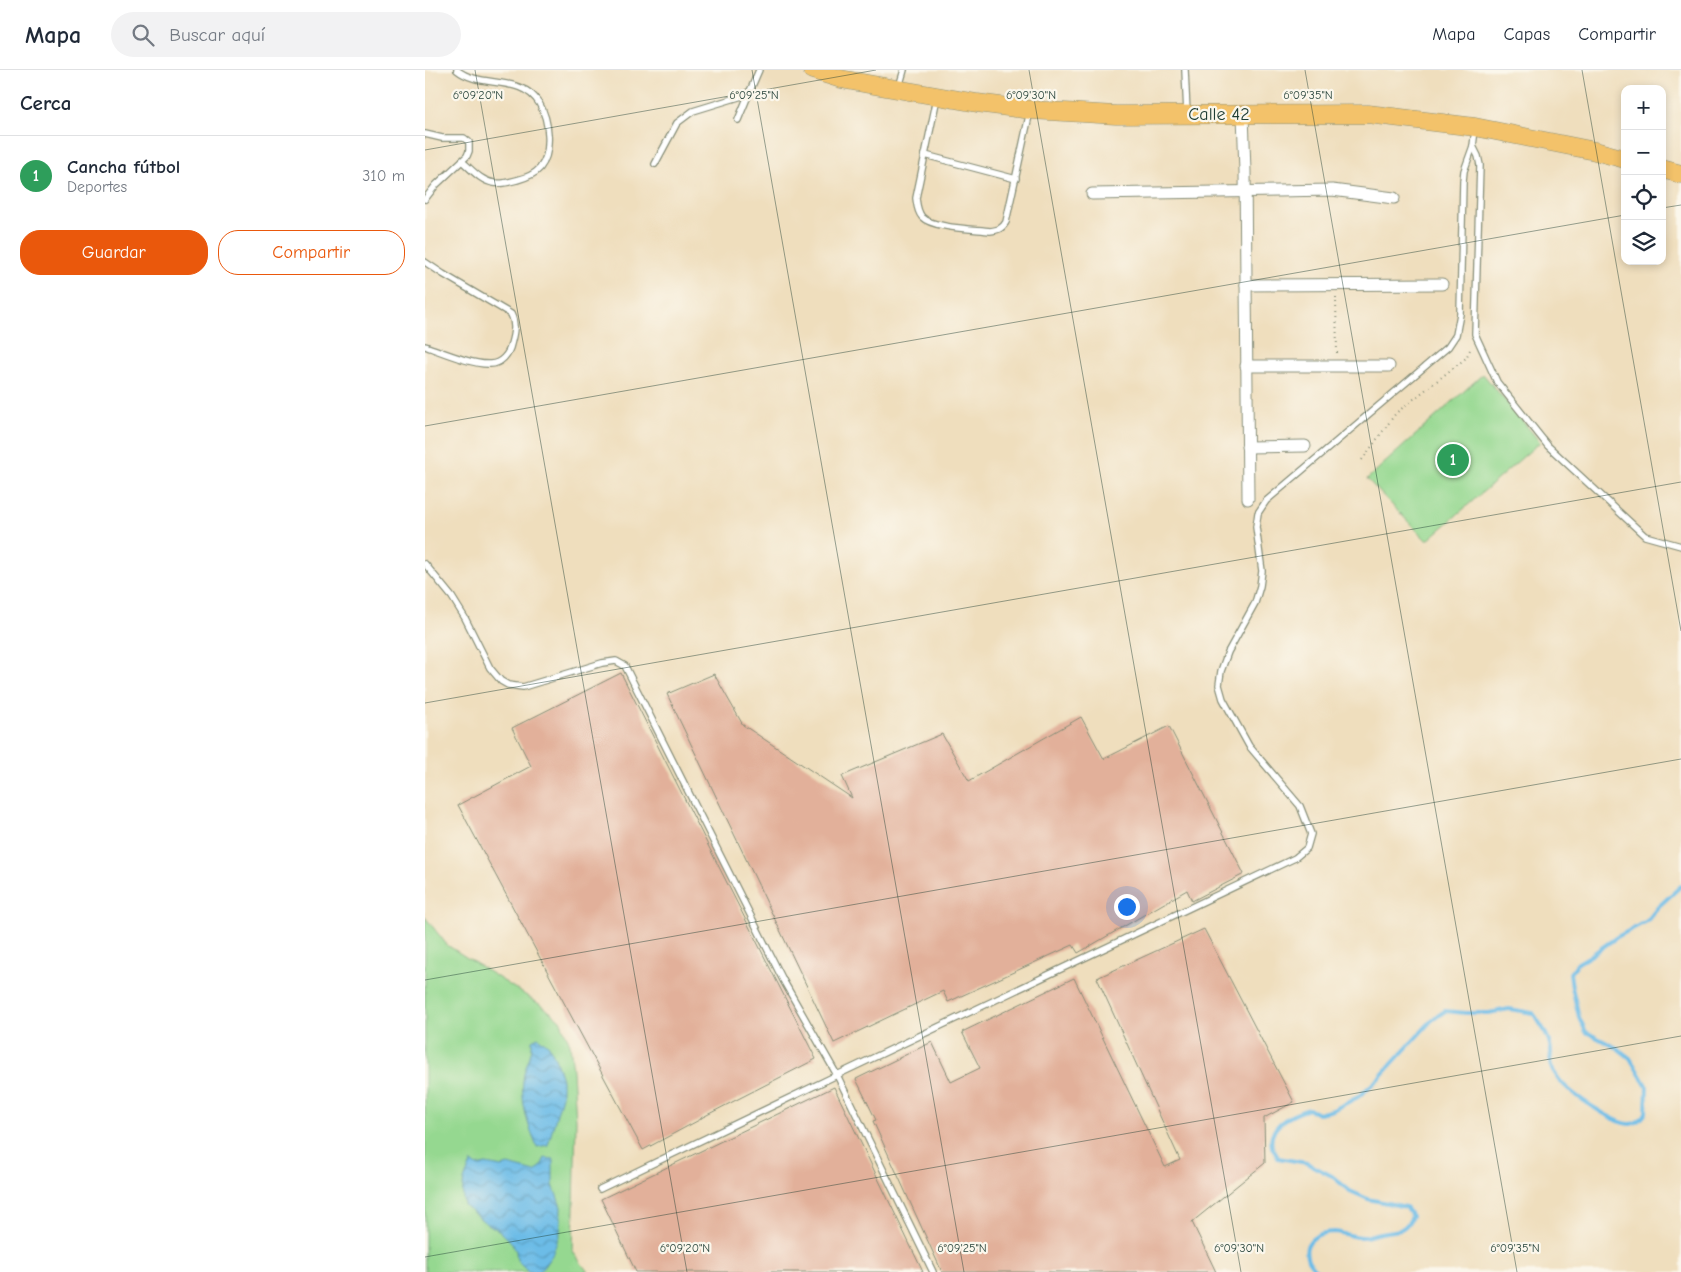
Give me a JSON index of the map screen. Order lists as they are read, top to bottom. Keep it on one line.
{"streets":{"main road":["Calle 42"]},"page":{"header":"Mapa","search":"Buscar aquí","nav":["Mapa","Capas","Compartir"],"heading":"Cerca","map_buttons":["+","−"],"list":[{"mark":"1","name":"Cancha fútbol","note":"Deportes","value":"310 m"}],"buttons":["Guardar","Compartir"],"pins":"1"},"coordinates":["6°09'20\"N","6°09'25\"N","6°09'30\"N","6°09'35\"N"]}
